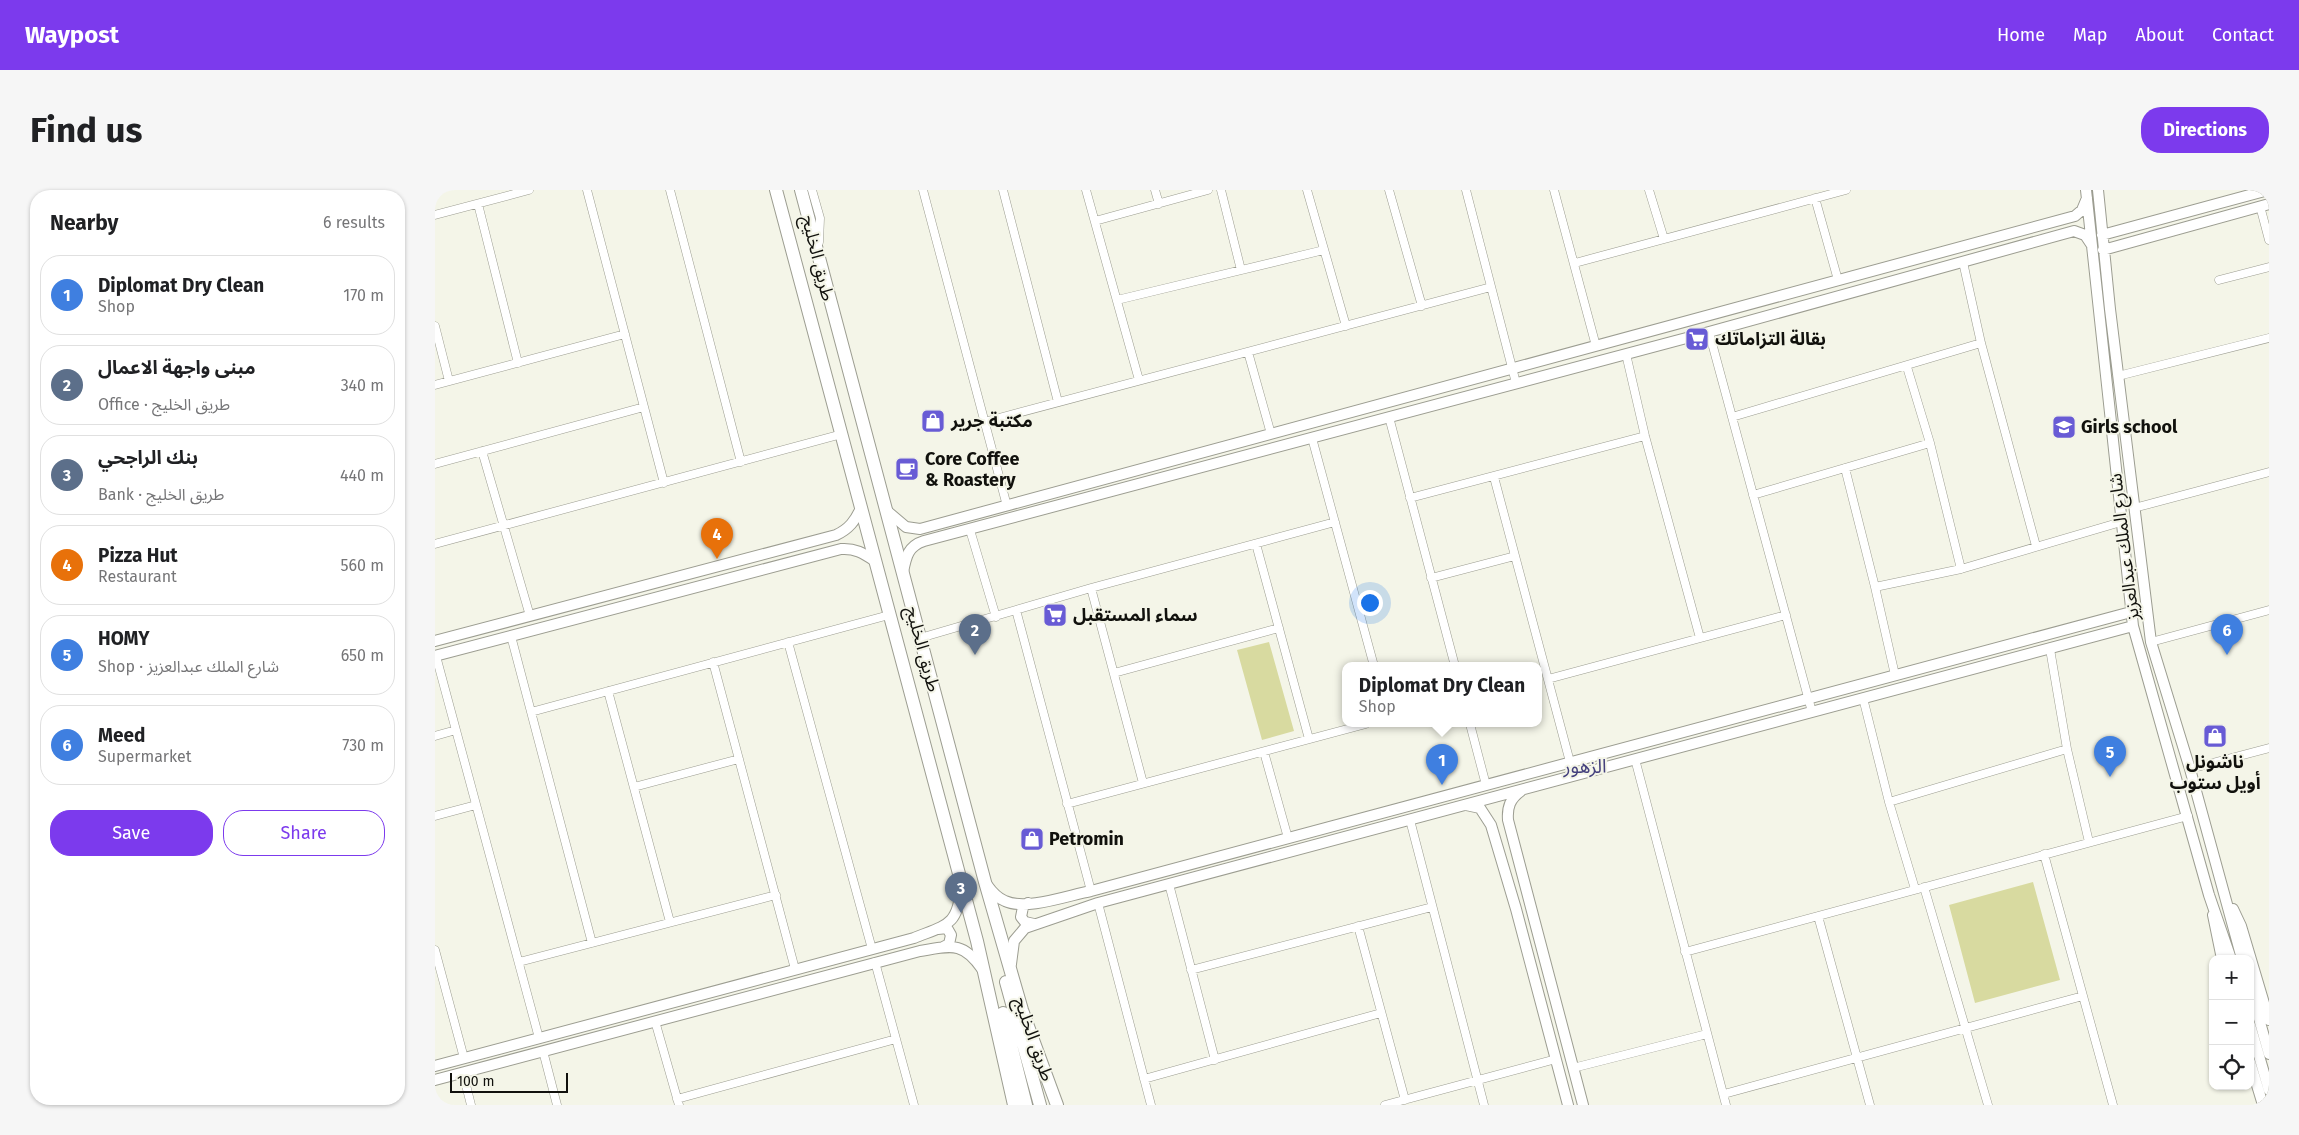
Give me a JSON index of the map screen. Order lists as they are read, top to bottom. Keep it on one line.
{"streets":{"main road":["طريق الخليج"],"street":["شارع الملك عبدالعزيز"]},"districts":["الزهور"],"places":{"supermarket":["بقالة التزاماتك","سماء المستقبل"],"shop":["مكتبة جرير","ناشونل أويل ستوب","Petromin"],"school or university":["Girls school"],"cafe":["Core Coffee & Roastery"]},"scale_bar":"100 m","page":{"header":"Waypost","nav":["Home","Map","About","Contact"],"buttons":["Directions",["Save","Share"]],"title":"Find us","heading":["Nearby","6 results"],"list":[{"mark":"1","name":"Diplomat Dry Clean","note":"Shop","value":"170 m"},{"mark":"2","name":"مبنى واجهة الاعمال","note":"Office · طريق الخليج","value":"340 m"},{"mark":"3","name":"بنك الراجحي","note":"Bank · طريق الخليج","value":"440 m"},{"mark":"4","name":"Pizza Hut","note":"Restaurant","value":"560 m"},{"mark":"5","name":"HOMY","note":"Shop · شارع الملك عبدالعزيز","value":"650 m"},{"mark":"6","name":"Meed","note":"Supermarket","value":"730 m"}],"pins":["4","2","6","5","1","3"],"popup":["Diplomat Dry Clean","Shop"],"map_buttons":["+","−"],"scale":"100 m"}}
